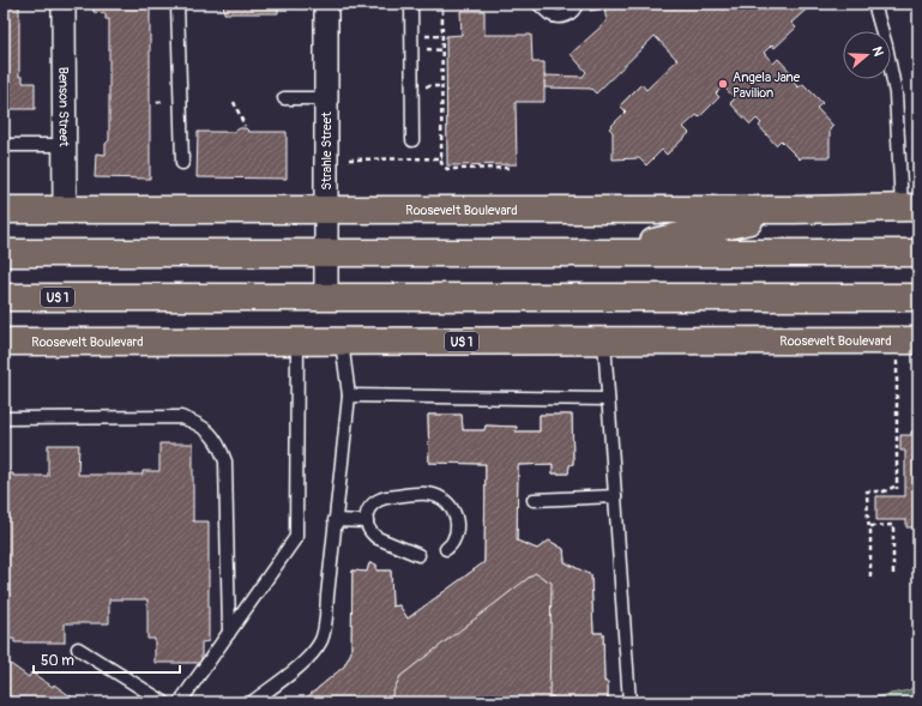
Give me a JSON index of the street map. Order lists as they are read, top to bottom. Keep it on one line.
{"streets":{"highway":["Roosevelt Boulevard","US 1"],"street":["Benson Street","Strahle Street"]},"crossings":[["Benson Street","Roosevelt Boulevard"],["Strahle Street","Roosevelt Boulevard"],["Strahle Street","US 1"]],"places":["Angela Jane Pavilion"],"scale_bar":"50 m","north":"right"}
